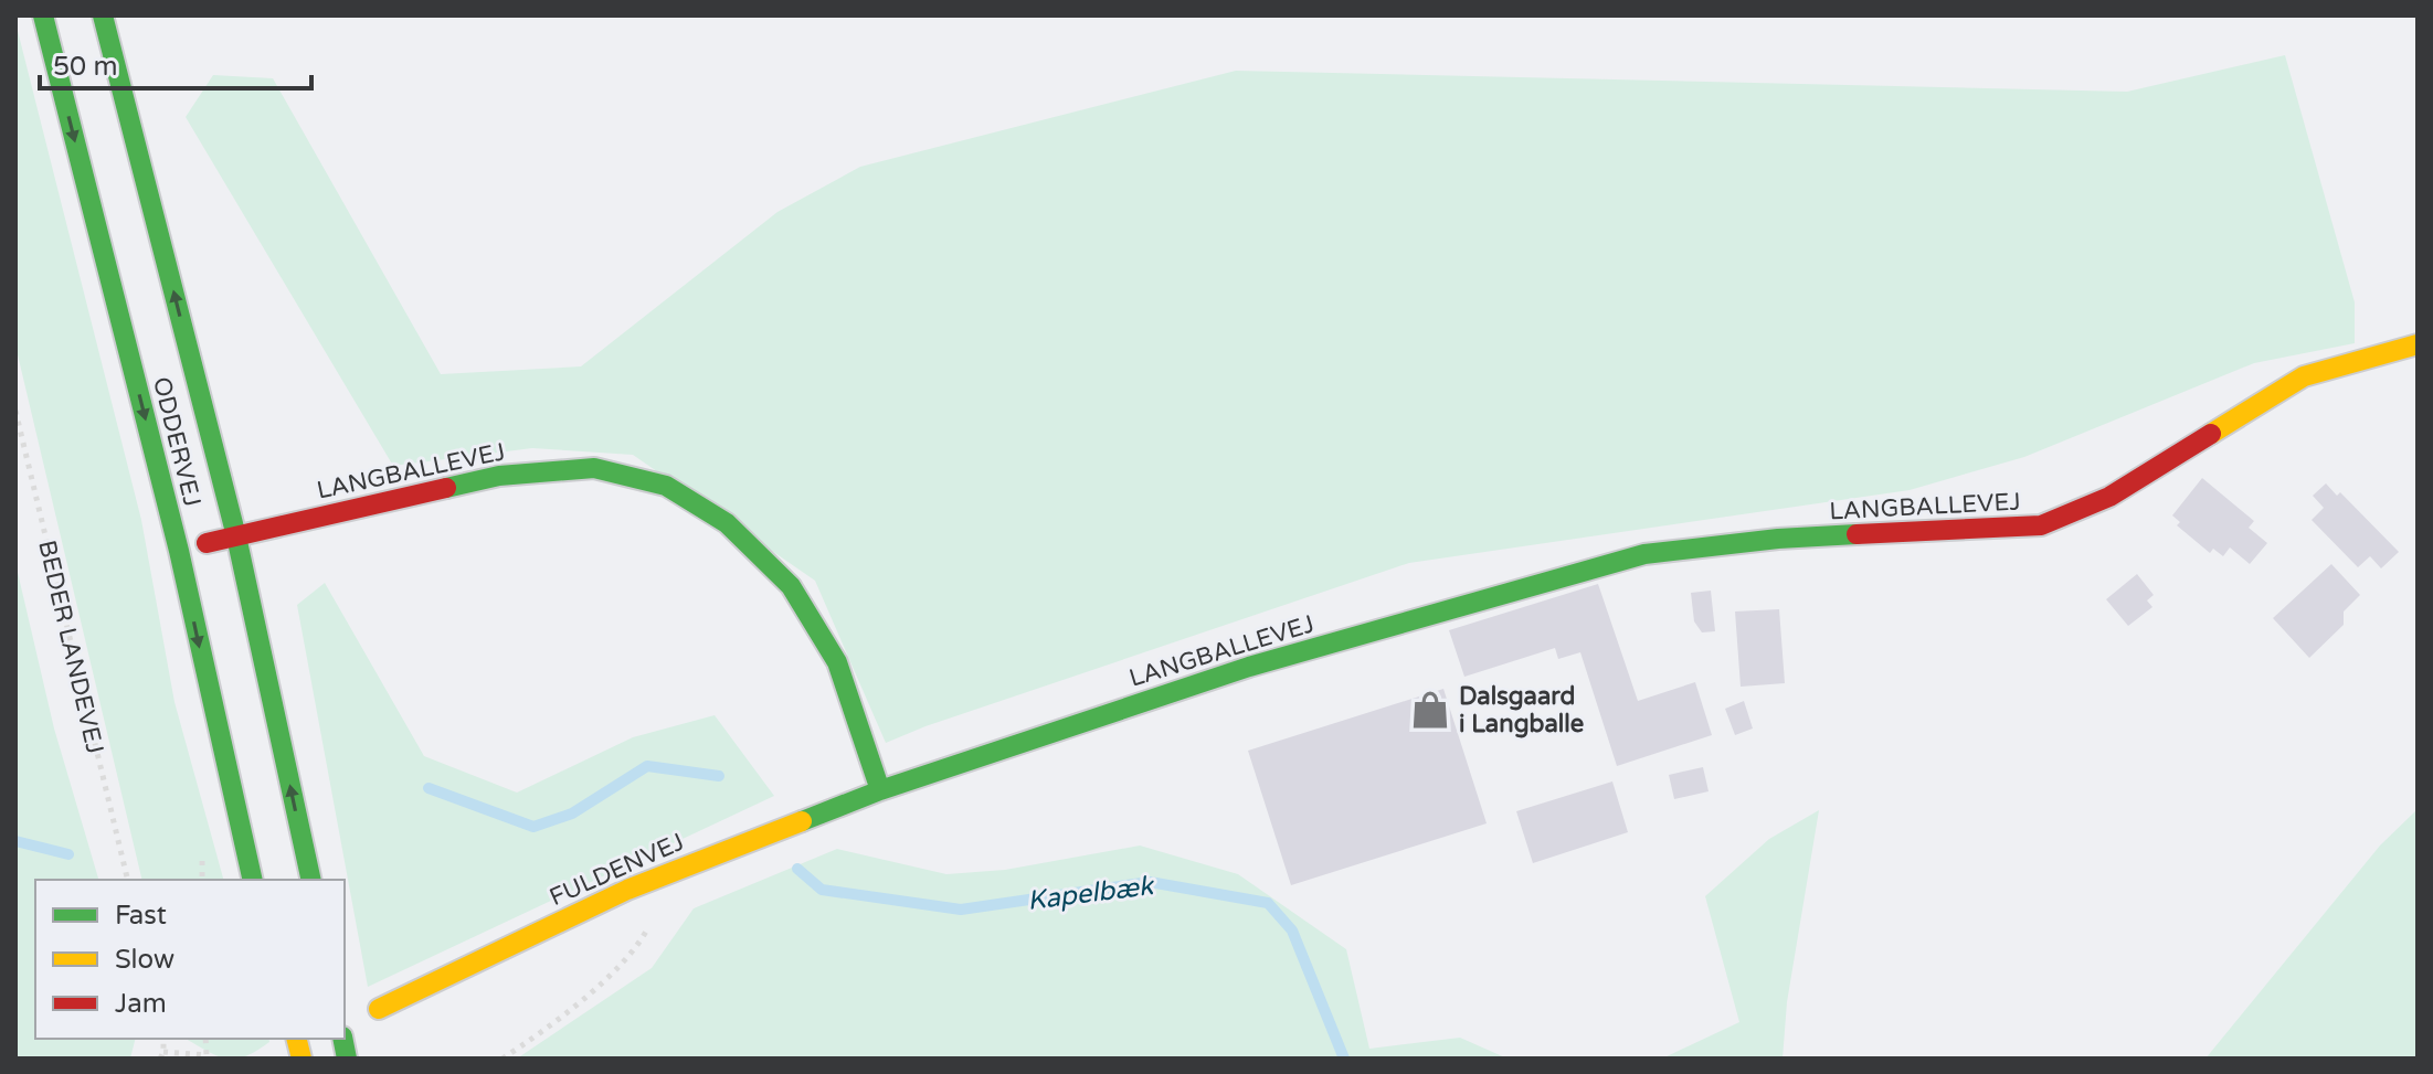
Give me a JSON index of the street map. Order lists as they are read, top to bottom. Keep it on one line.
{"streets":{"street":["ODDERVEJ","LANGBALLEVEJ","FULDENVEJ"],"path":["BEDER LANDEVEJ"]},"crossings":[["ODDERVEJ","LANGBALLEVEJ"],["LANGBALLEVEJ","FULDENVEJ"]],"water":["Kapelbæk"],"places":{"shop":["Dalsgaard i Langballe"]},"legend":["Fast","Slow","Jam"],"scale_bar":"50 m"}
